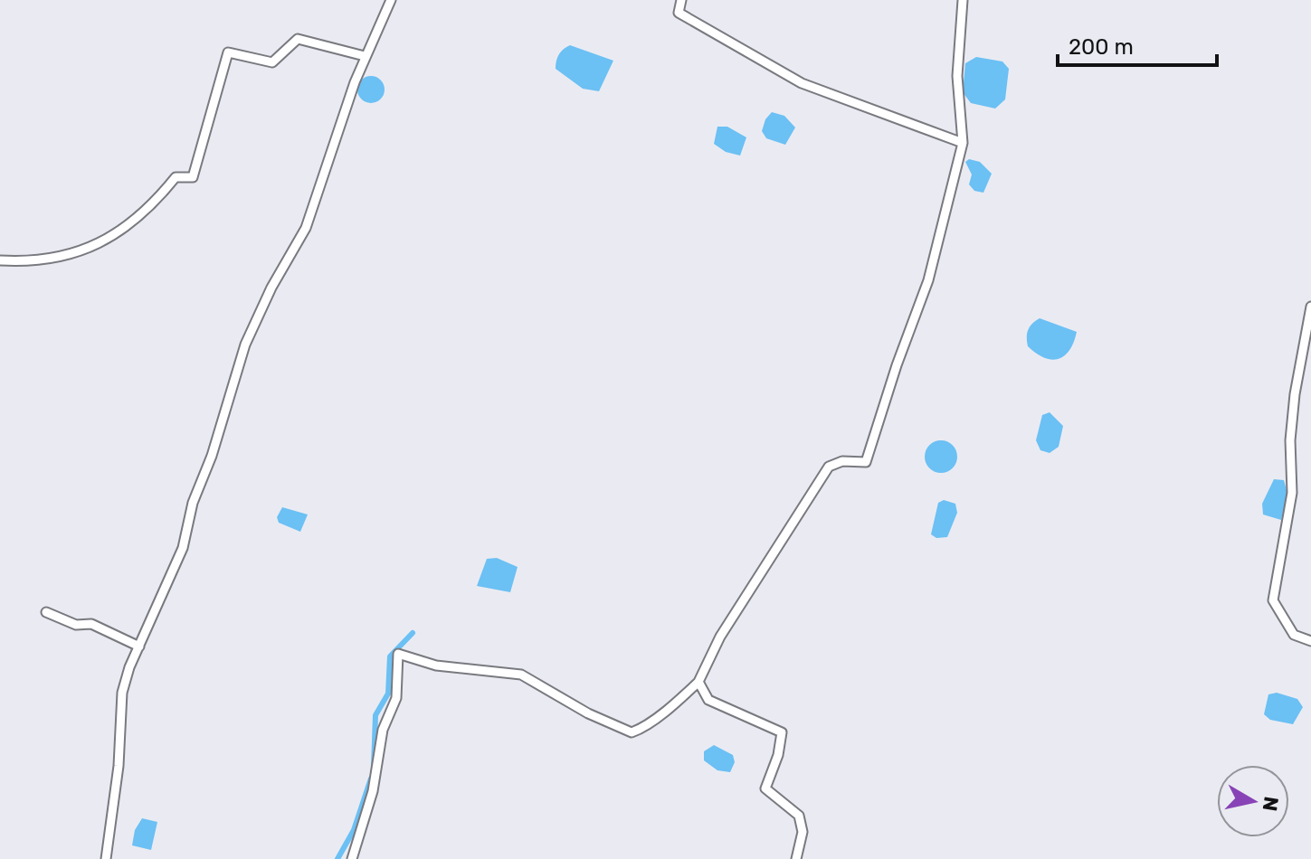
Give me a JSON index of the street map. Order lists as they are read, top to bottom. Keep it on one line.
{"scale_bar":"200 m","north":"right"}
